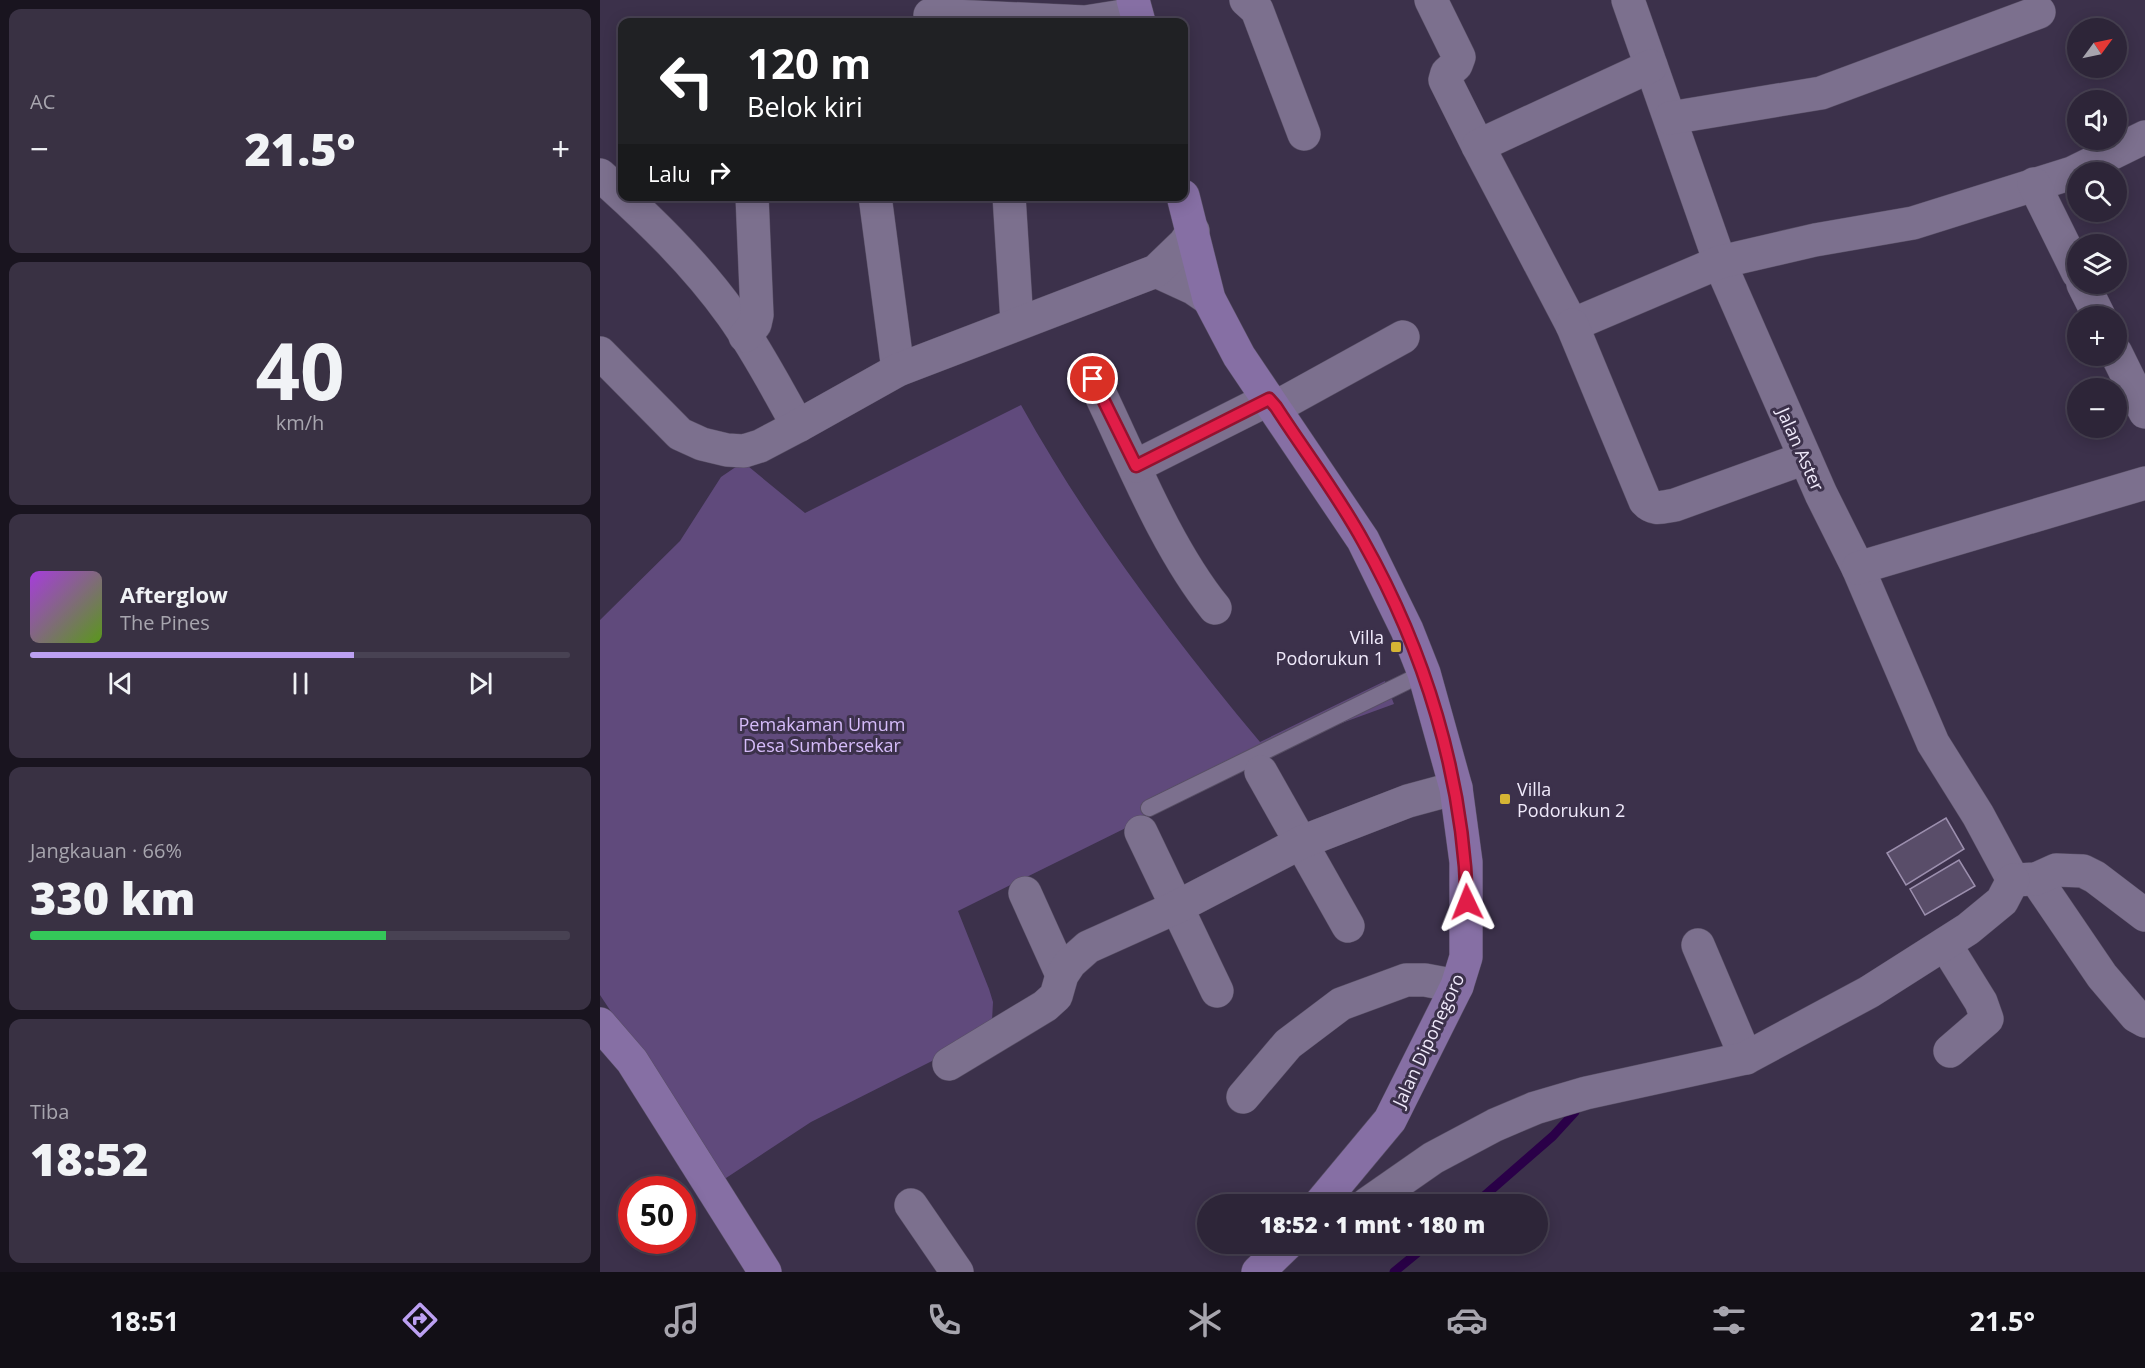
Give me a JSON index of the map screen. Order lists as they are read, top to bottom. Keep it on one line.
{"streets":{"main road":["Jalan Diponegoro"],"street":["Jalan Aster"]},"parks":["Pemakaman Umum Desa Sumbersekar"],"places":{"transit":["Villa Podorukun 1","Villa Podorukun 2"]},"north":"top right","page":{"tile":["AC",["40","km/h"],["Jangkauan · 66%","330 km"],["Tiba","18:52"]],"map_buttons":["+","−"],"turn":["120 m","Belok kiri"],"heat":["−","21.5°","+"],"then":"Lalu","song":["Afterglow","The Pines"],"limit":"50","trip":"18:52 · 1 mnt · 180 m","tabs":["18:51","21.5°"]}}
